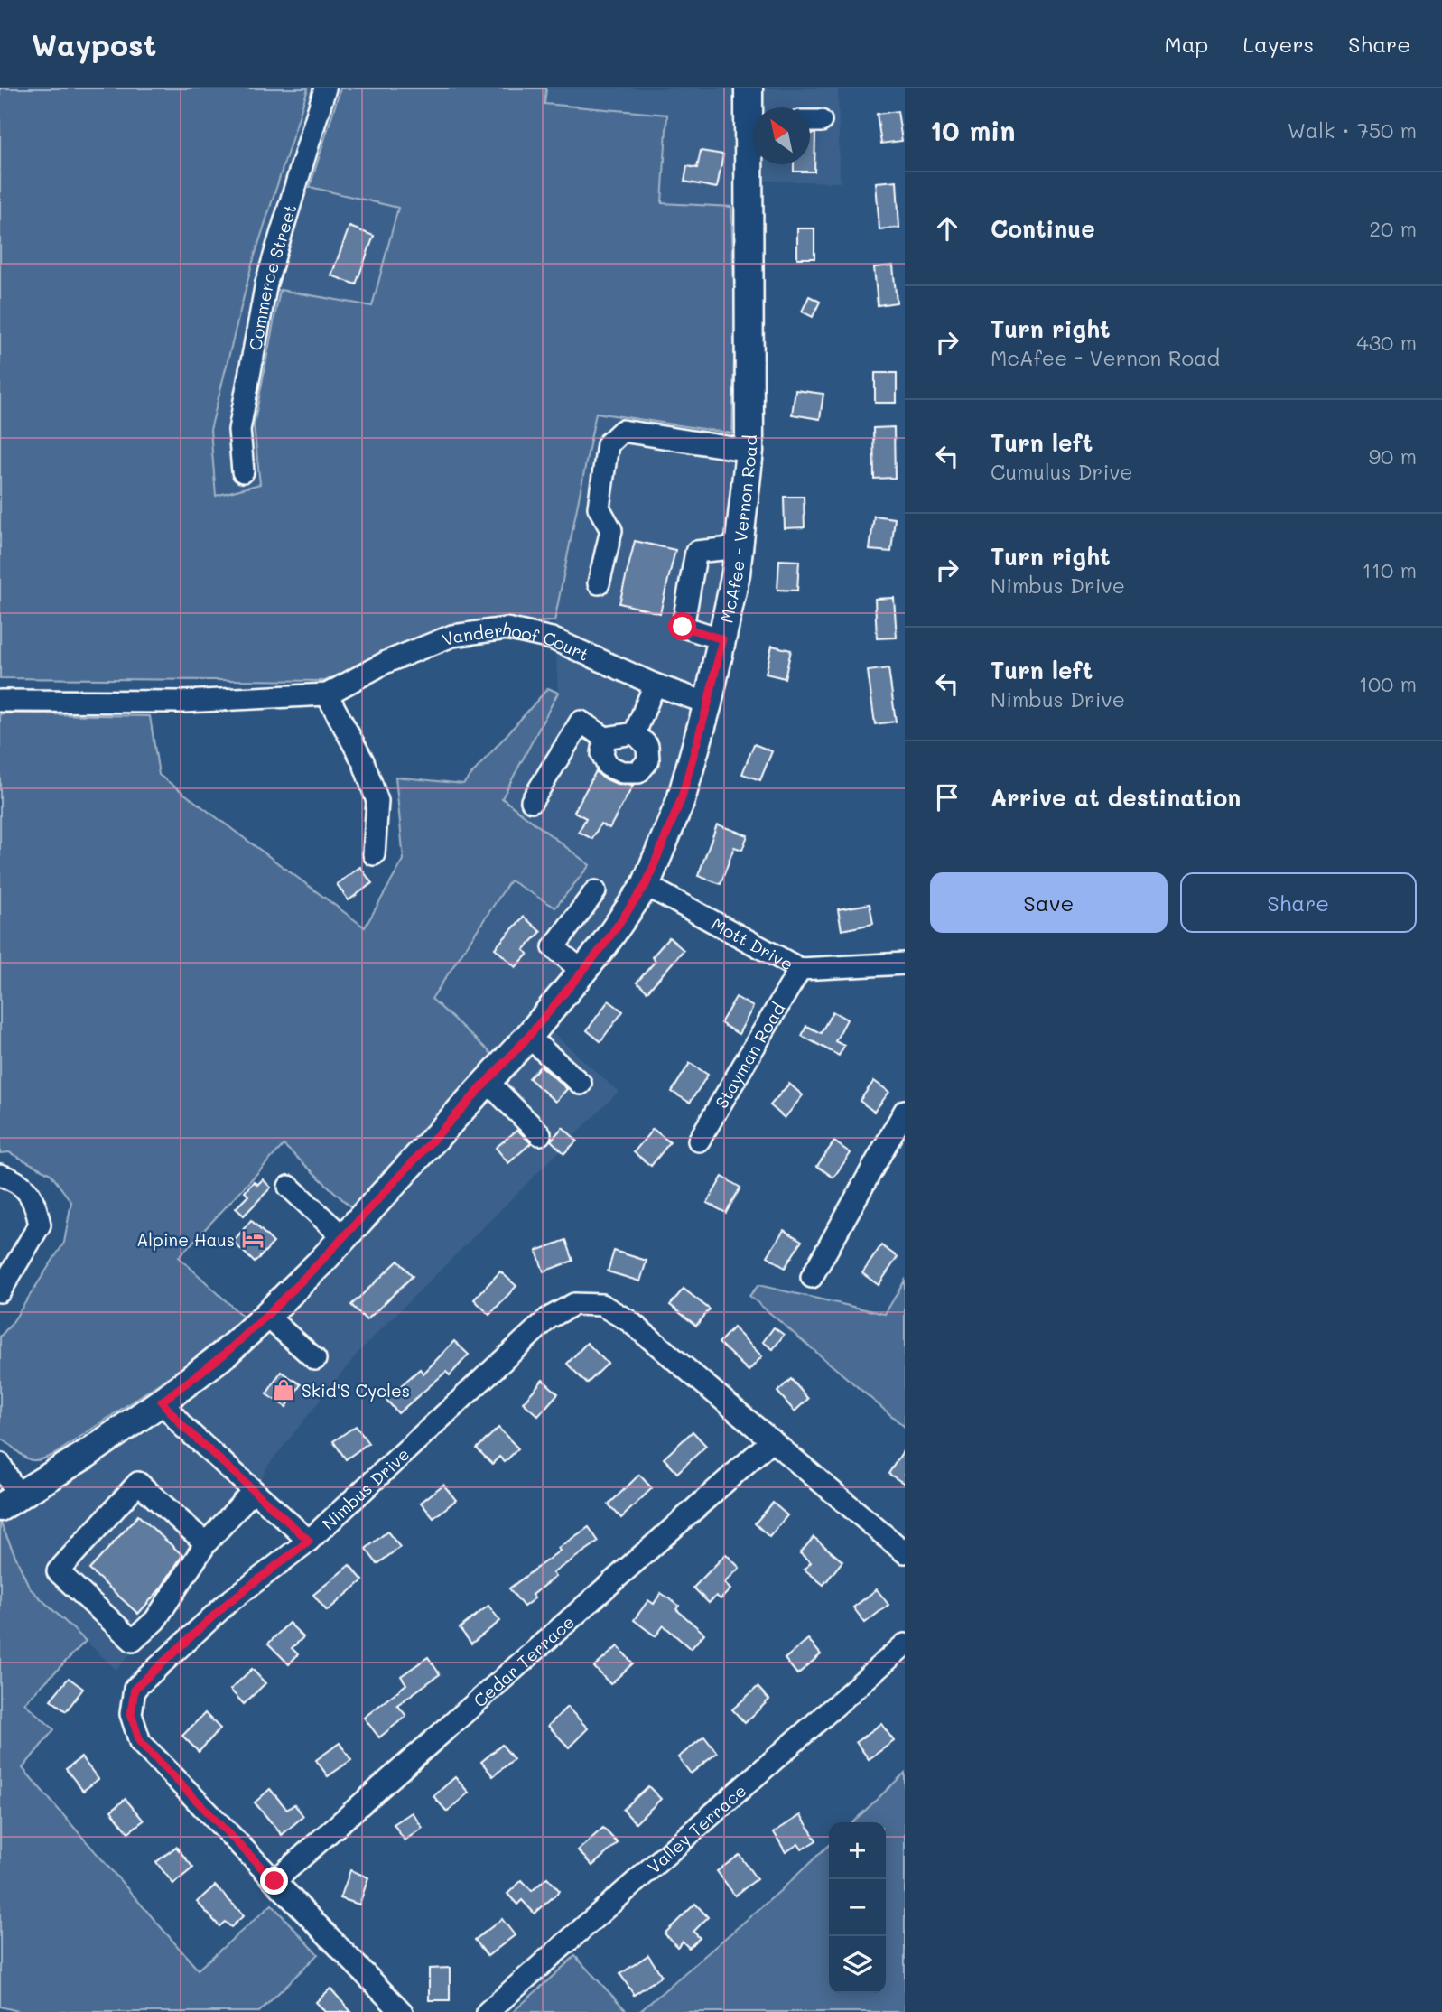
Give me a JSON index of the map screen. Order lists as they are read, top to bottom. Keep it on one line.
{"streets":{"main road":["McAfee - Vernon Road"],"street":["Commerce Street","Vanderhoof Court","Mott Drive","Stayman Road","Nimbus Drive","Cedar Terrace","Valley Terrace"]},"crossings":[["McAfee - Vernon Road","Vanderhoof Court"],["McAfee - Vernon Road","Mott Drive"],["Mott Drive","Stayman Road"],["Nimbus Drive","Cedar Terrace"]],"places":{"hotel":["Alpine Haus"],"shop":["Skid'S Cycles"]},"north":"top left","page":{"header":"Waypost","nav":["Map","Layers","Share"],"heading":["10 min","Walk · 750 m"],"list":[["Continue","20 m"],["Turn right","McAfee - Vernon Road","430 m"],["Turn left","Cumulus Drive","90 m"],["Turn right","Nimbus Drive","110 m"],["Turn left","Nimbus Drive","100 m"],"Arrive at destination"],"buttons":["Save","Share"],"map_buttons":["+","−"]}}
